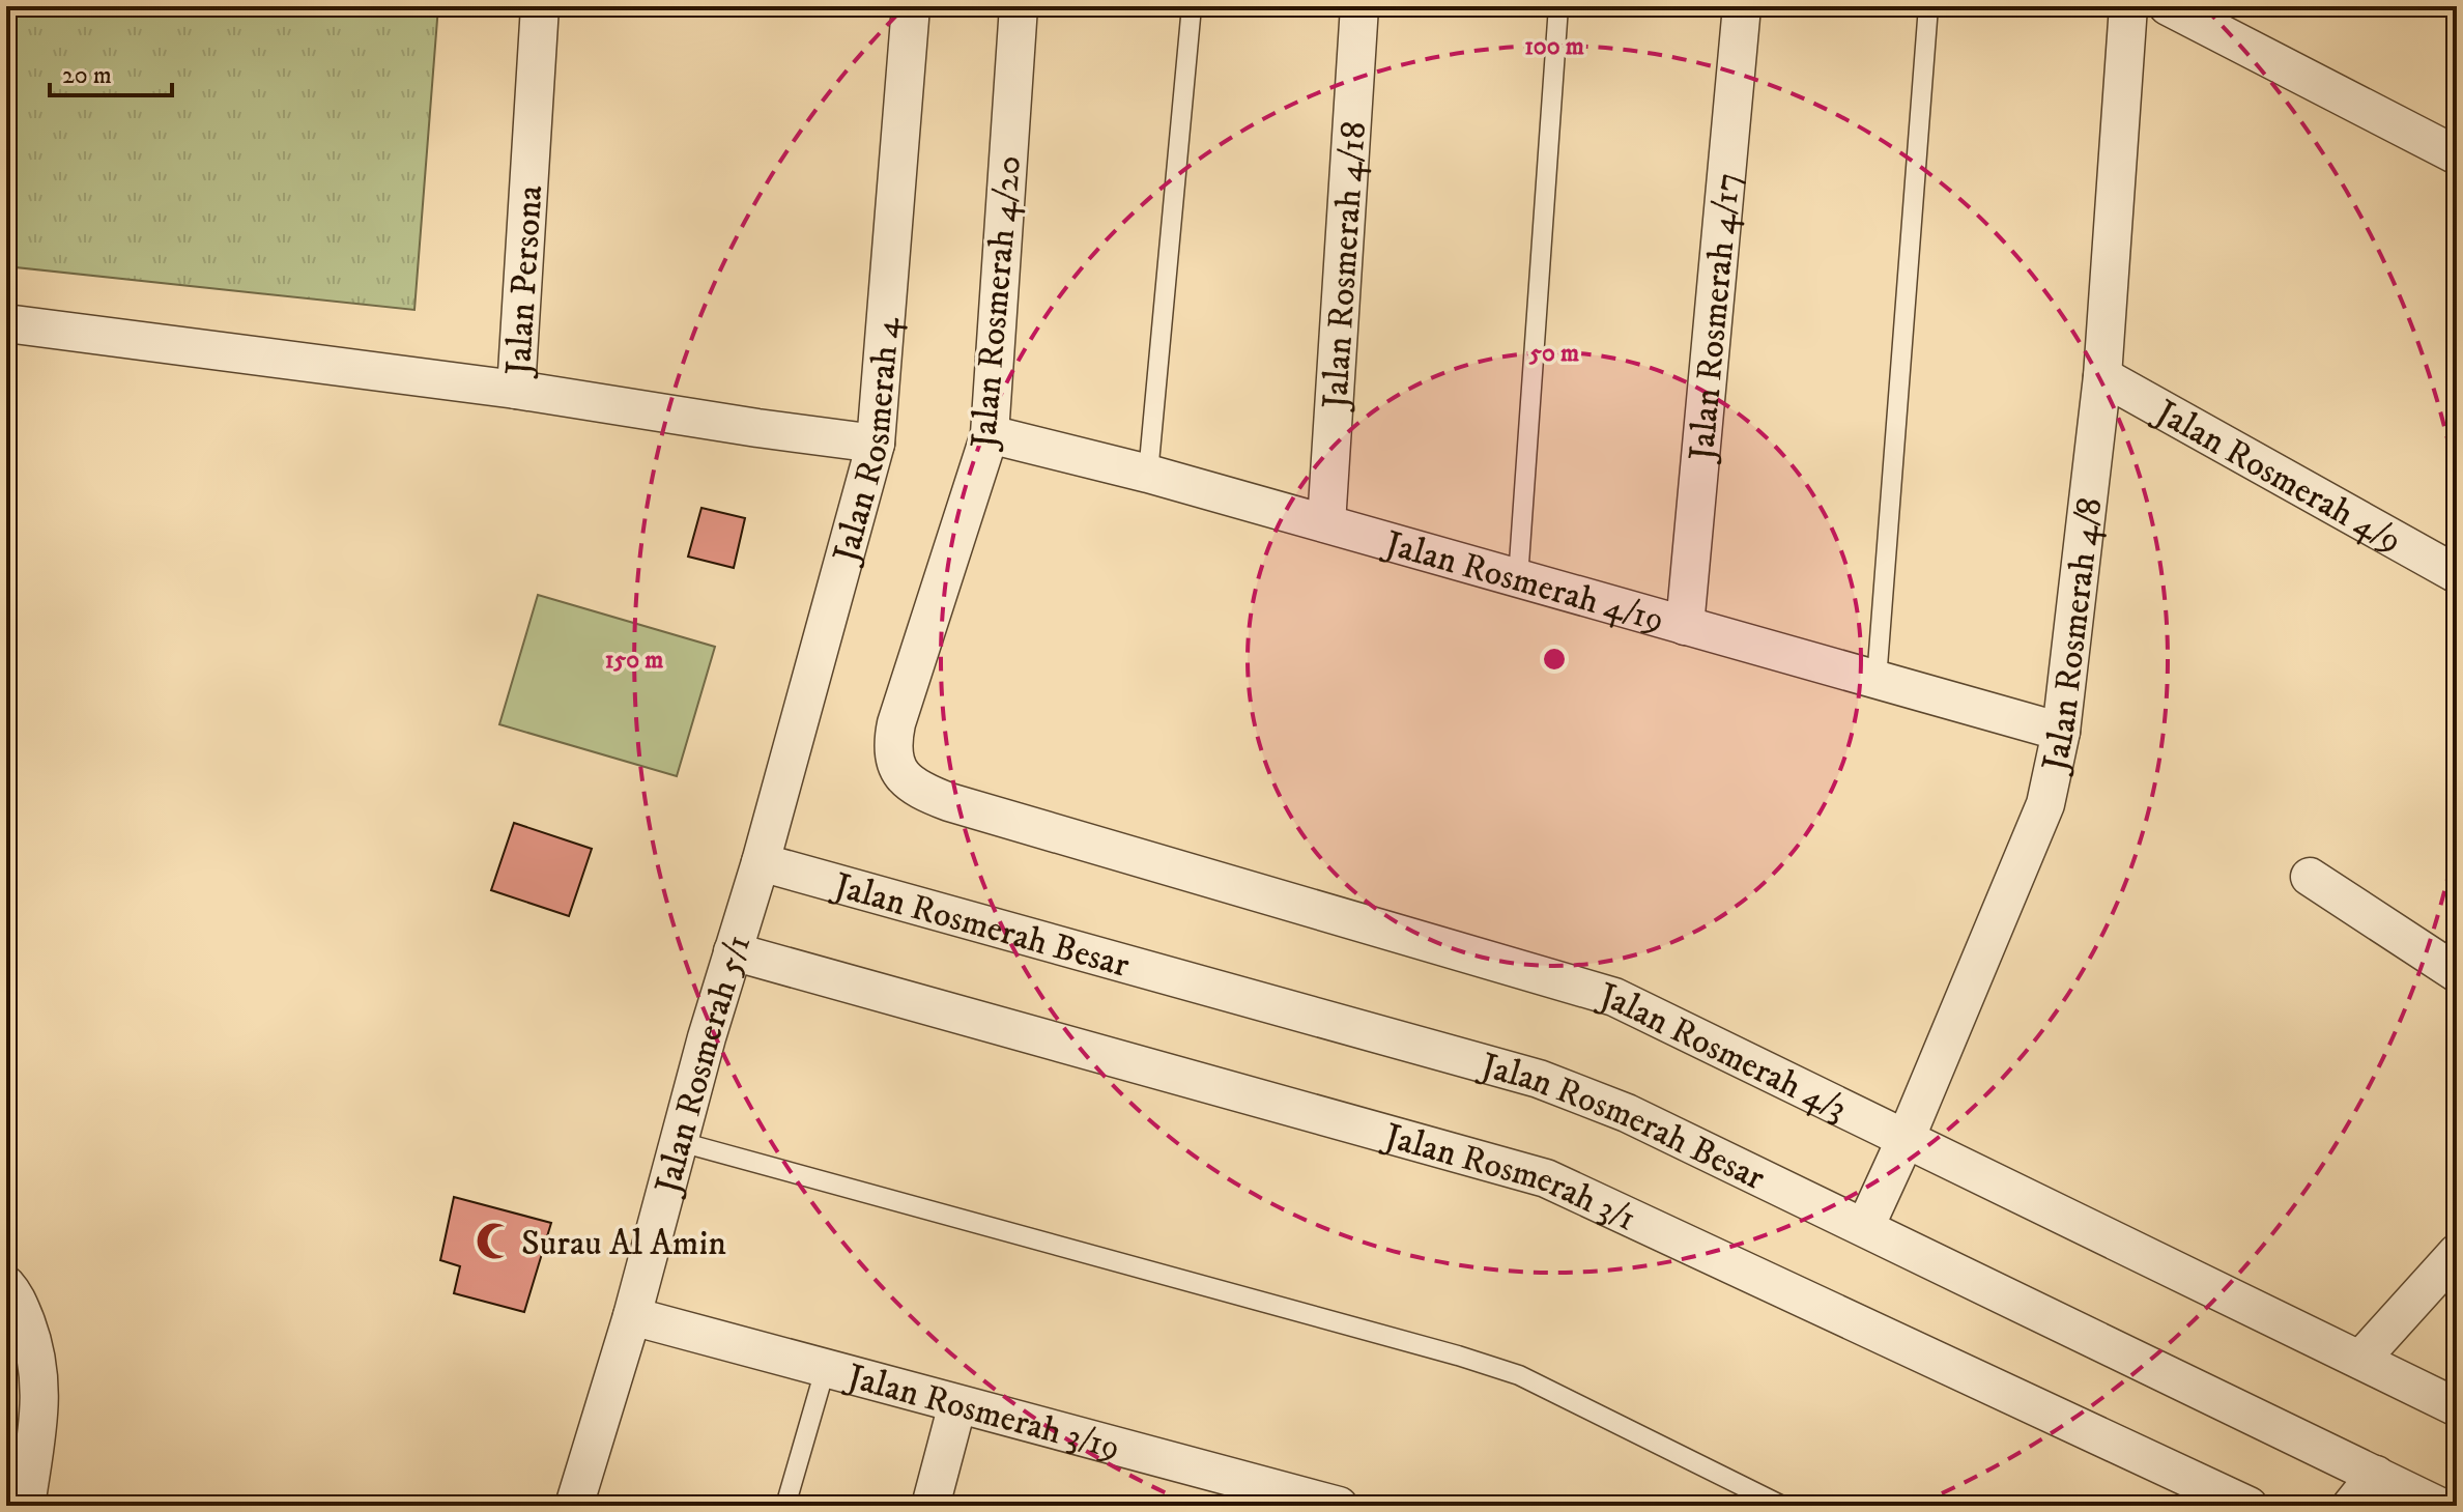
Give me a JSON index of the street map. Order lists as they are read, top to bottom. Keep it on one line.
{"streets":{"street":["Jalan Rosmerah 4/18","Jalan Persona","Jalan Rosmerah 4/20","Jalan Rosmerah 4/17","Jalan Rosmerah 4","Jalan Rosmerah 4/9","Jalan Rosmerah 4/19","Jalan Rosmerah 4/8","Jalan Rosmerah Besar","Jalan Rosmerah 4/3","Jalan Rosmerah 5/1","Jalan Rosmerah 3/1","Jalan Rosmerah 3/19"]},"crossings":[["Jalan Rosmerah 4/18","Jalan Rosmerah 4/19"],["Jalan Persona","Jalan Rosmerah 4"],["Jalan Rosmerah 4/20","Jalan Rosmerah 4/19"],["Jalan Rosmerah 4/20","Jalan Rosmerah 4/3"],["Jalan Rosmerah 4/17","Jalan Rosmerah 4/19"],["Jalan Rosmerah 4","Jalan Rosmerah Besar"],["Jalan Rosmerah 4","Jalan Rosmerah 5/1"],["Jalan Rosmerah 4/9","Jalan Rosmerah 4/8"],["Jalan Rosmerah 4/19","Jalan Rosmerah 4/8"],["Jalan Rosmerah 4/8","Jalan Rosmerah Besar"],["Jalan Rosmerah 4/8","Jalan Rosmerah 4/3"],["Jalan Rosmerah Besar","Jalan Rosmerah 5/1"],["Jalan Rosmerah 5/1","Jalan Rosmerah 3/1"],["Jalan Rosmerah 5/1","Jalan Rosmerah 3/19"]],"places":{"mosque":["Surau Al Amin"]},"scale_bar":"20 m","rings":["100 m","50 m","150 m"]}
